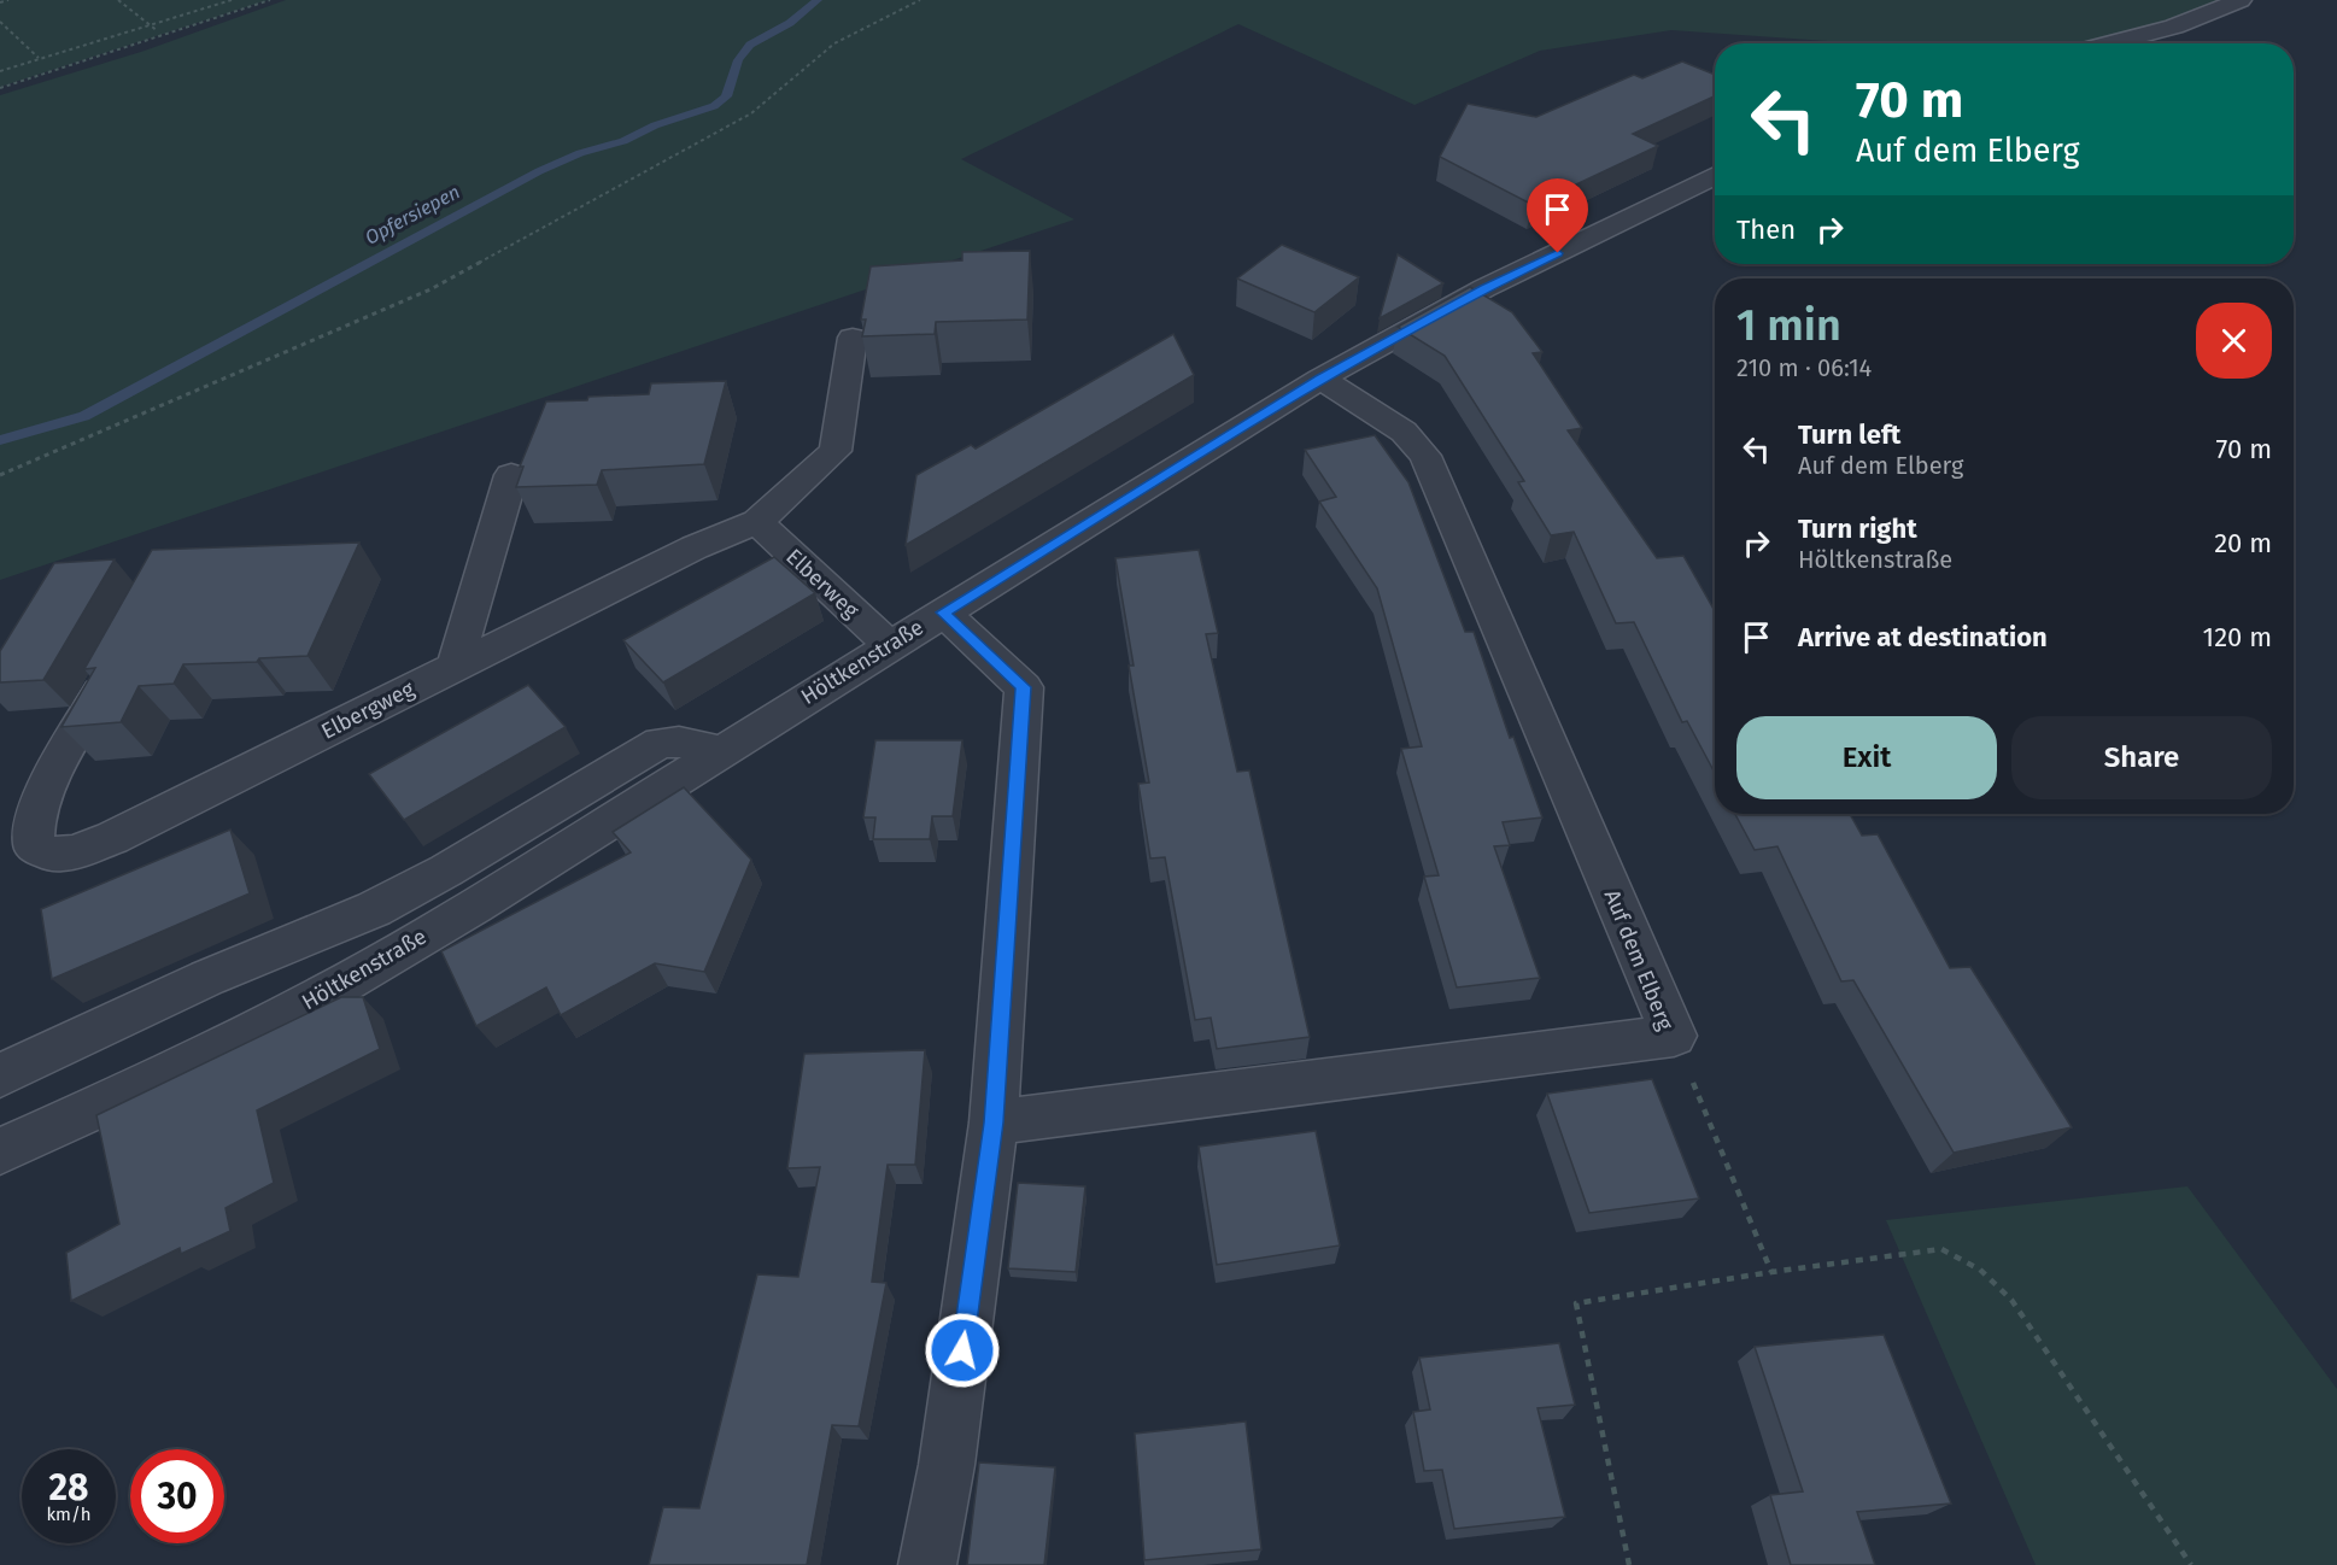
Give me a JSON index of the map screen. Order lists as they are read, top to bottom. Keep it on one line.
{"streets":{"street":["Elberweg","Höltkenstraße","Elbergweg","Auf dem Elberg"]},"crossings":[["Elberweg","Höltkenstraße"],["Elberweg","Elbergweg"],["Höltkenstraße","Auf dem Elberg"]],"water":["Opfersiepen"],"page":{"turn":["70 m","Auf dem Elberg"],"then":"Then","heading":["1 min","210 m · 06:14"],"list":[{"name":"Turn left","note":"Auf dem Elberg","value":"70 m"},{"name":"Turn right","note":"Höltkenstraße","value":"20 m"},{"name":"Arrive at destination","value":"120 m"}],"buttons":["Exit","Share"],"speed":"28 km/h","limit":"30"}}
